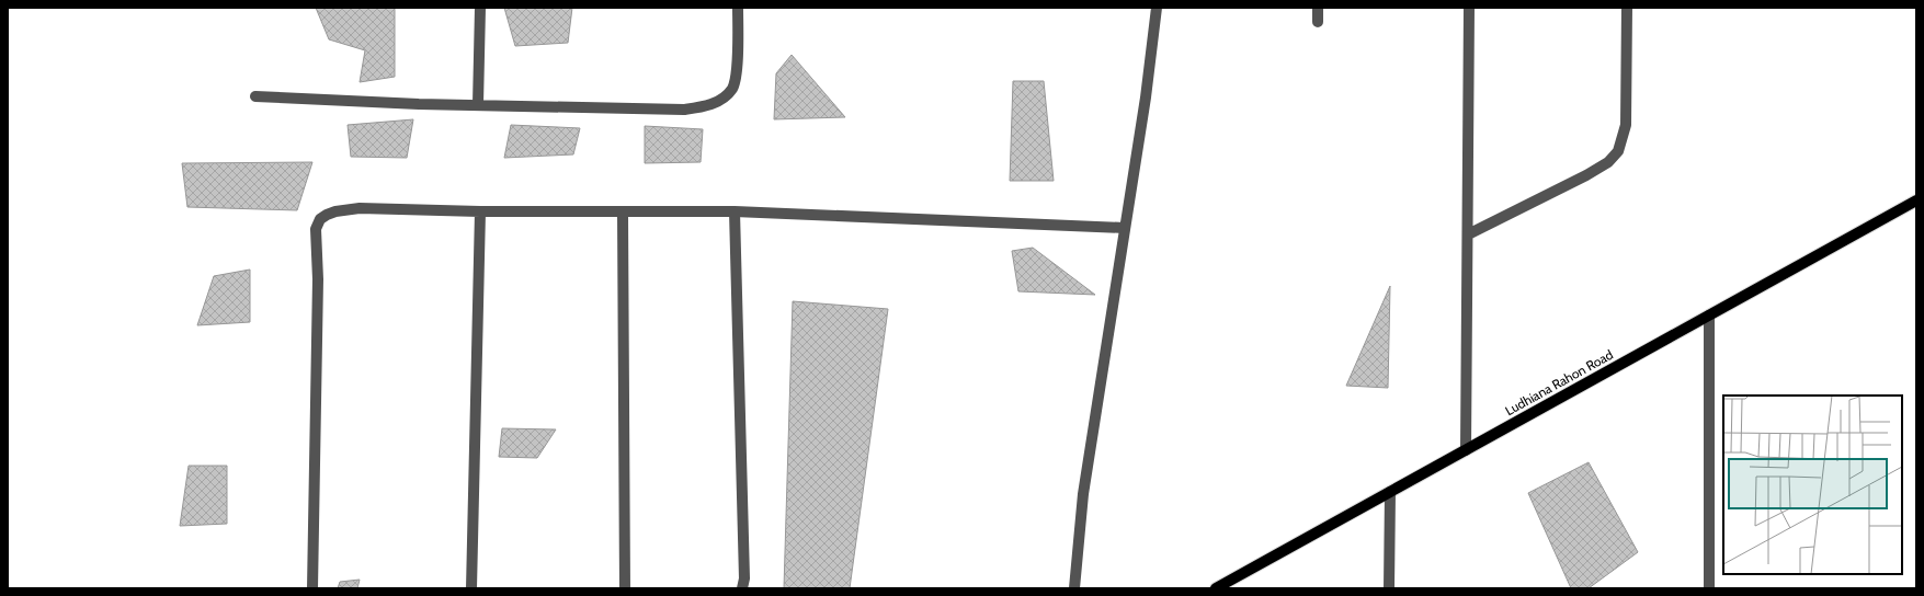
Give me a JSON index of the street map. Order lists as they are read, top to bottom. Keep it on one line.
{"streets":{"main road":["Ludhiana Rahon Road"]}}
